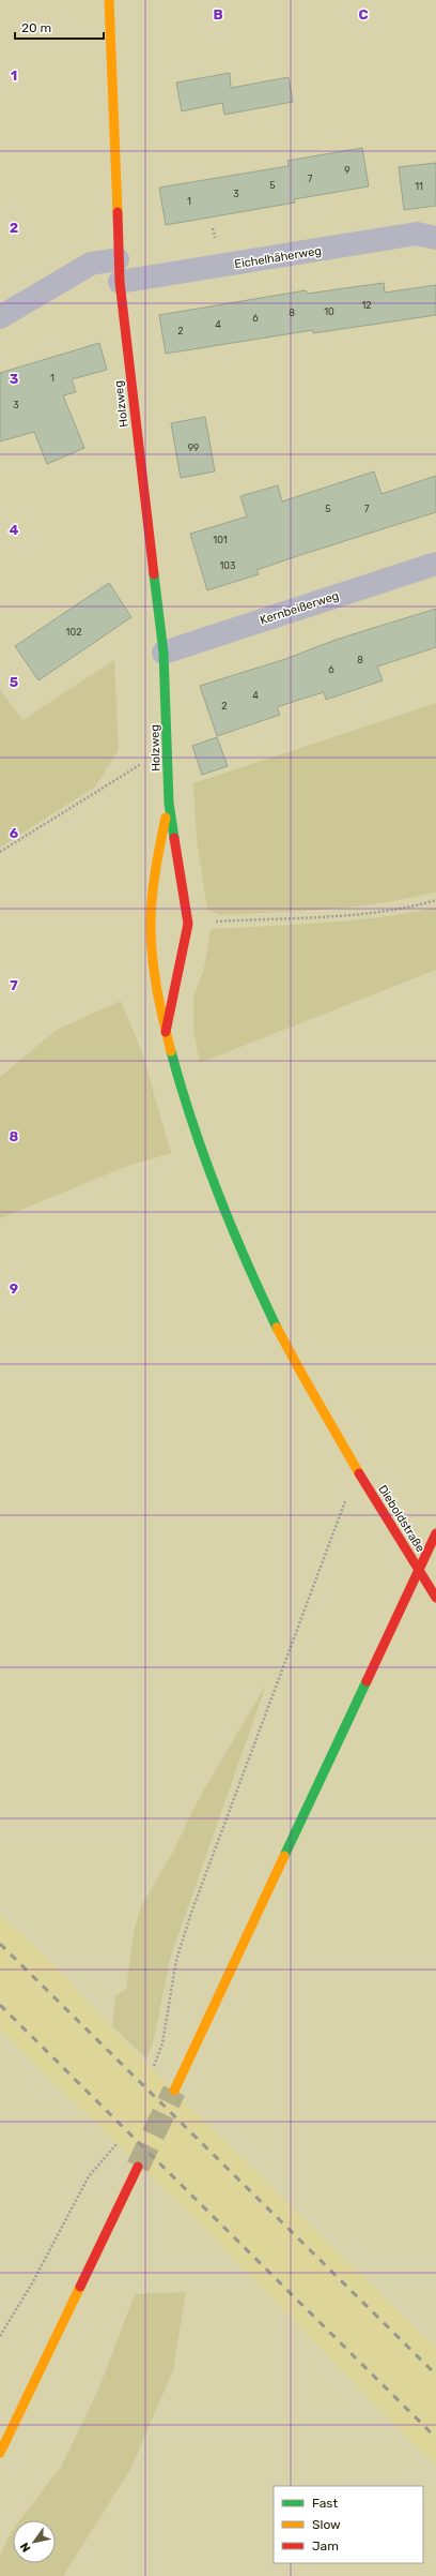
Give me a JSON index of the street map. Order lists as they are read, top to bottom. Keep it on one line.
{"streets":{"street":["Eichelhäherweg","Holzweg","Kernbeißerweg","Dieboldstraße"]},"crossings":[["Eichelhäherweg","Holzweg"],["Holzweg","Kernbeißerweg"],["Holzweg","Dieboldstraße"]],"house_numbers":["9","7","5","11","3","1","12","10","8","6","4","2","1","3","99","5","7","101","103","102","8","6","4","2"],"legend":["Fast","Slow","Jam"],"scale_bar":"20 m","north":"bottom left","grid":{"columns":["B","C"],"rows":["1","2","3","4","5","6","7","8","9"]}}
